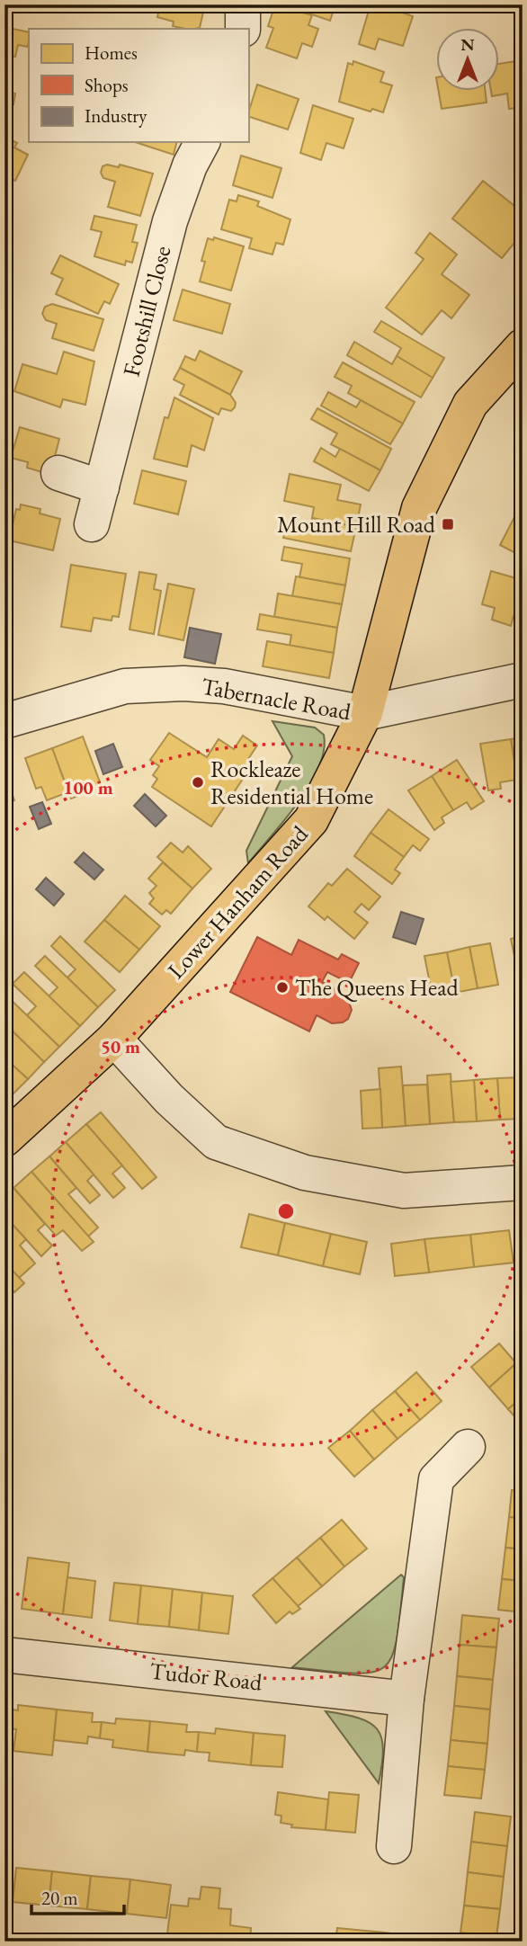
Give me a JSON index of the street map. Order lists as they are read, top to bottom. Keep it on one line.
{"streets":{"main road":["Lower Hanham Road"],"street":["Footshill Close","Tabernacle Road","Tudor Road"]},"crossings":[["Tabernacle Road","Lower Hanham Road"]],"places":{"transit":["Mount Hill Road"],"other":["Rockleaze Residential Home","The Queens Head"]},"legend":["Homes","Shops","Industry"],"scale_bar":"20 m","north":"top","rings":["100 m","50 m"]}
